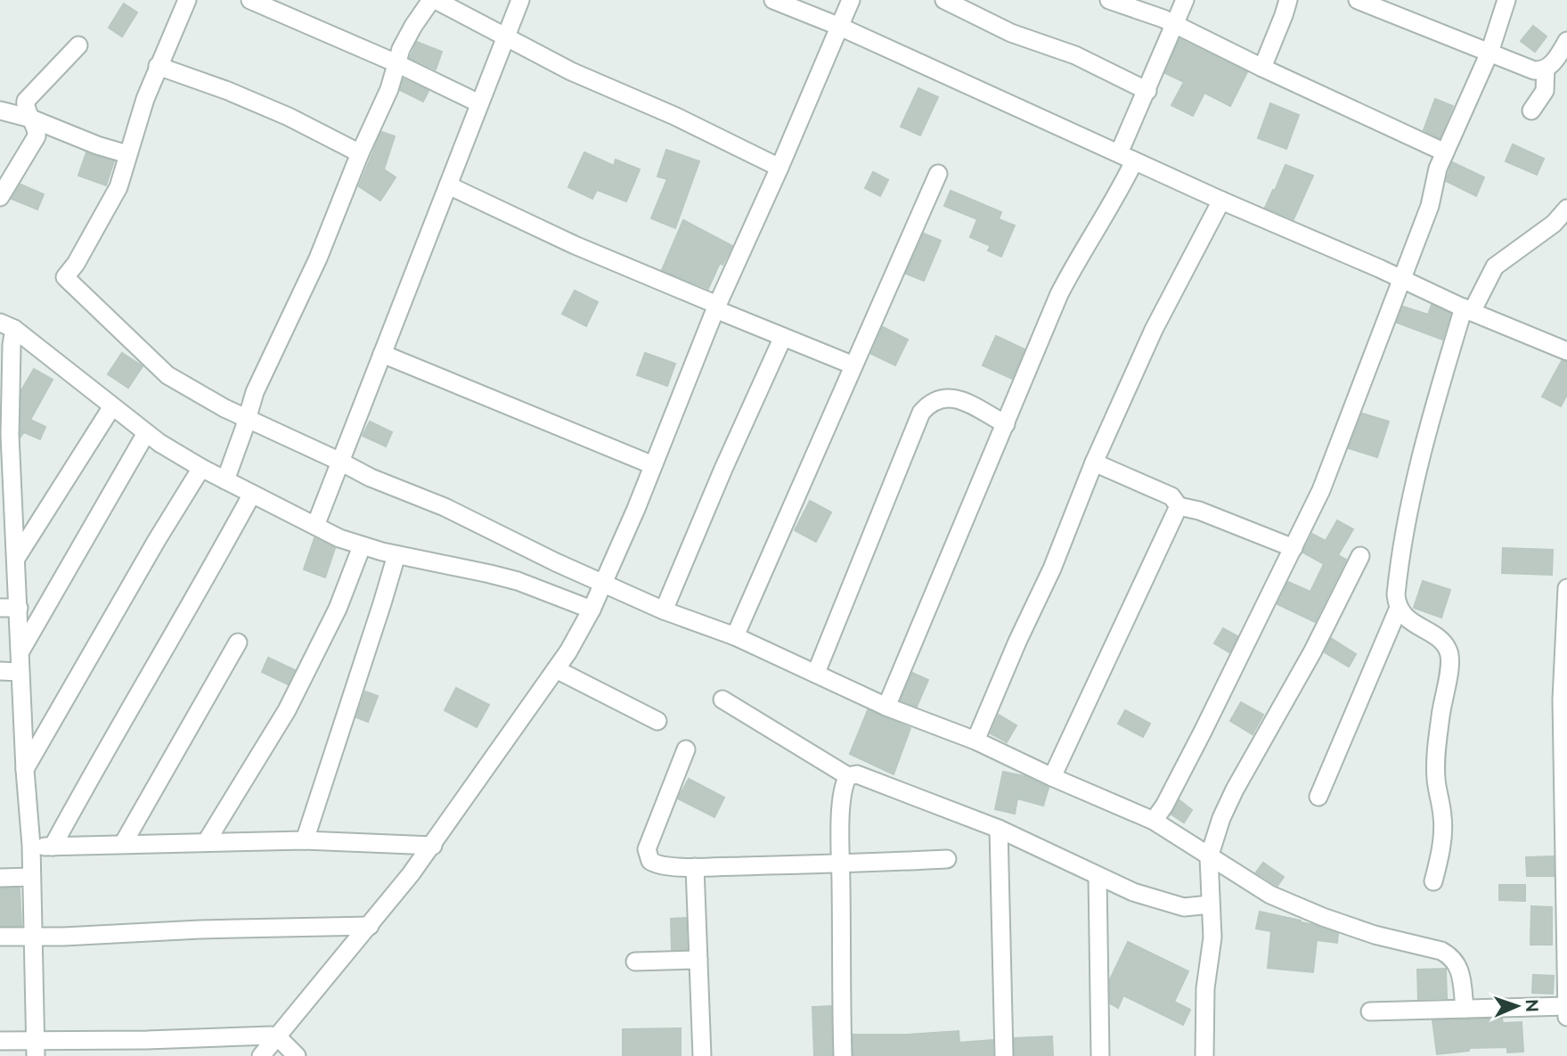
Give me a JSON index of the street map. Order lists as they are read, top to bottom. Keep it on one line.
{"north":"right"}
